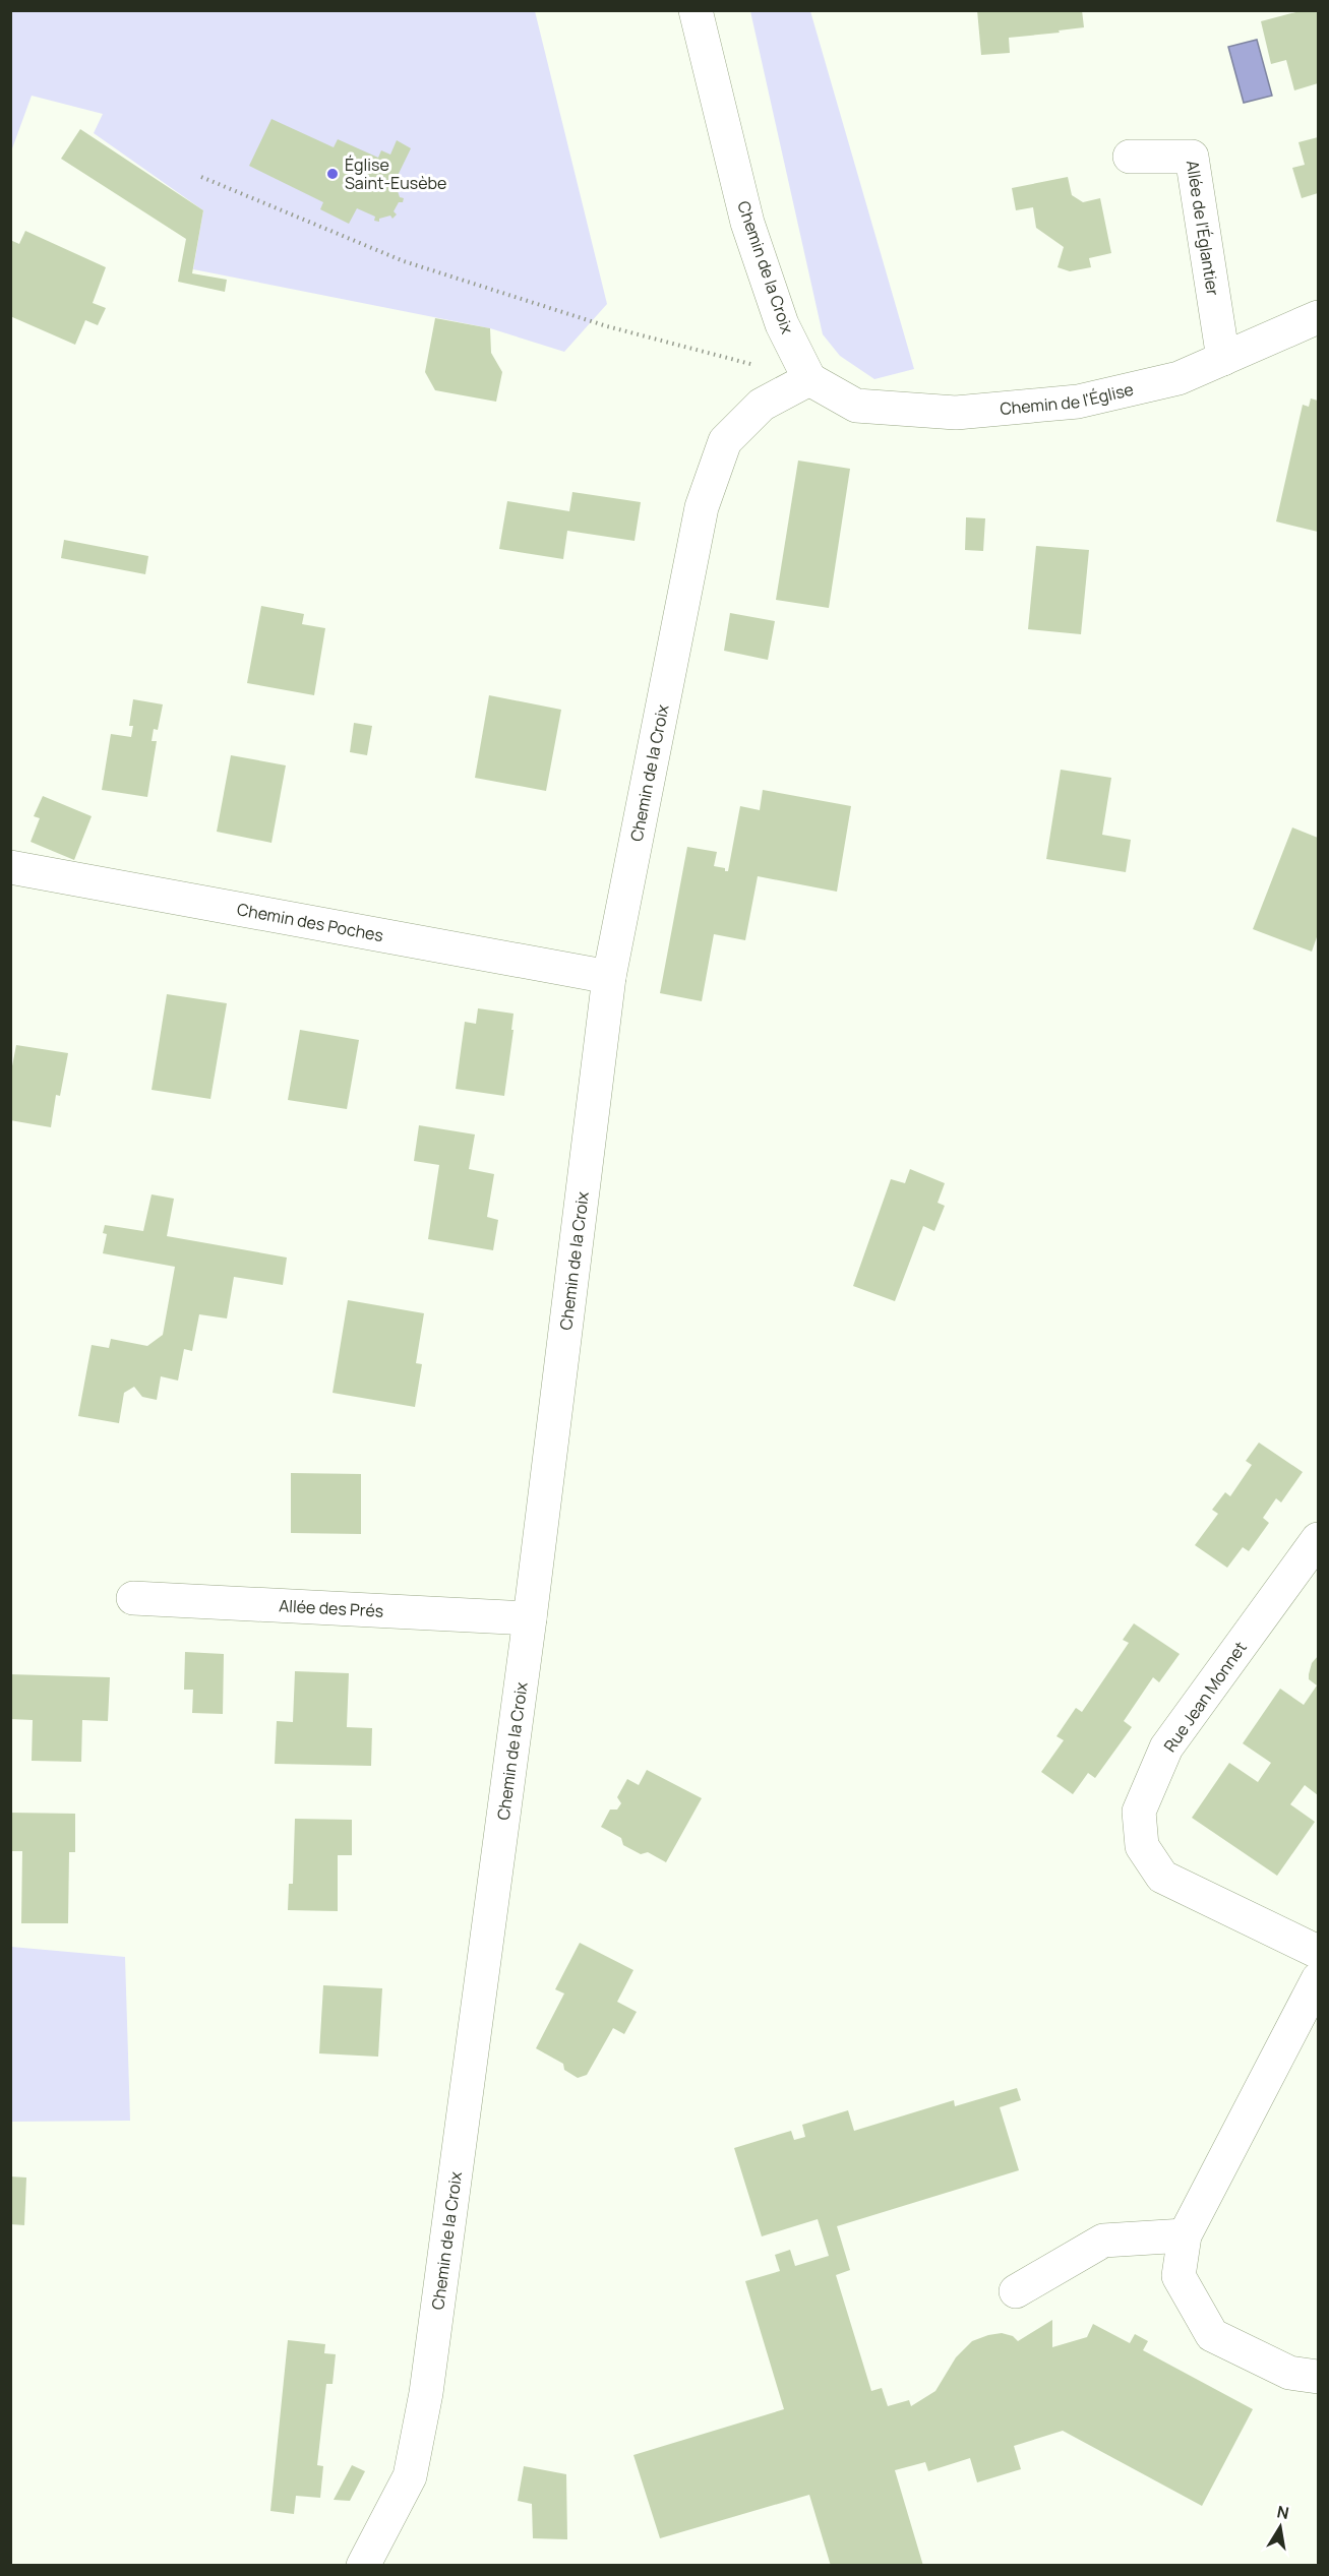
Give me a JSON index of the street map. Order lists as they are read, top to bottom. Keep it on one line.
{"streets":{"street":["Allée de l'Églantier","Chemin de la Croix","Chemin de l'Église","Chemin des Poches","Allée des Prés","Rue Jean Monnet"]},"crossings":[["Allée de l'Églantier","Chemin de l'Église"],["Chemin de la Croix","Chemin de l'Église"],["Chemin de la Croix","Chemin des Poches"],["Chemin de la Croix","Allée des Prés"]],"places":["Église Saint-Eusèbe"],"north":"top"}
